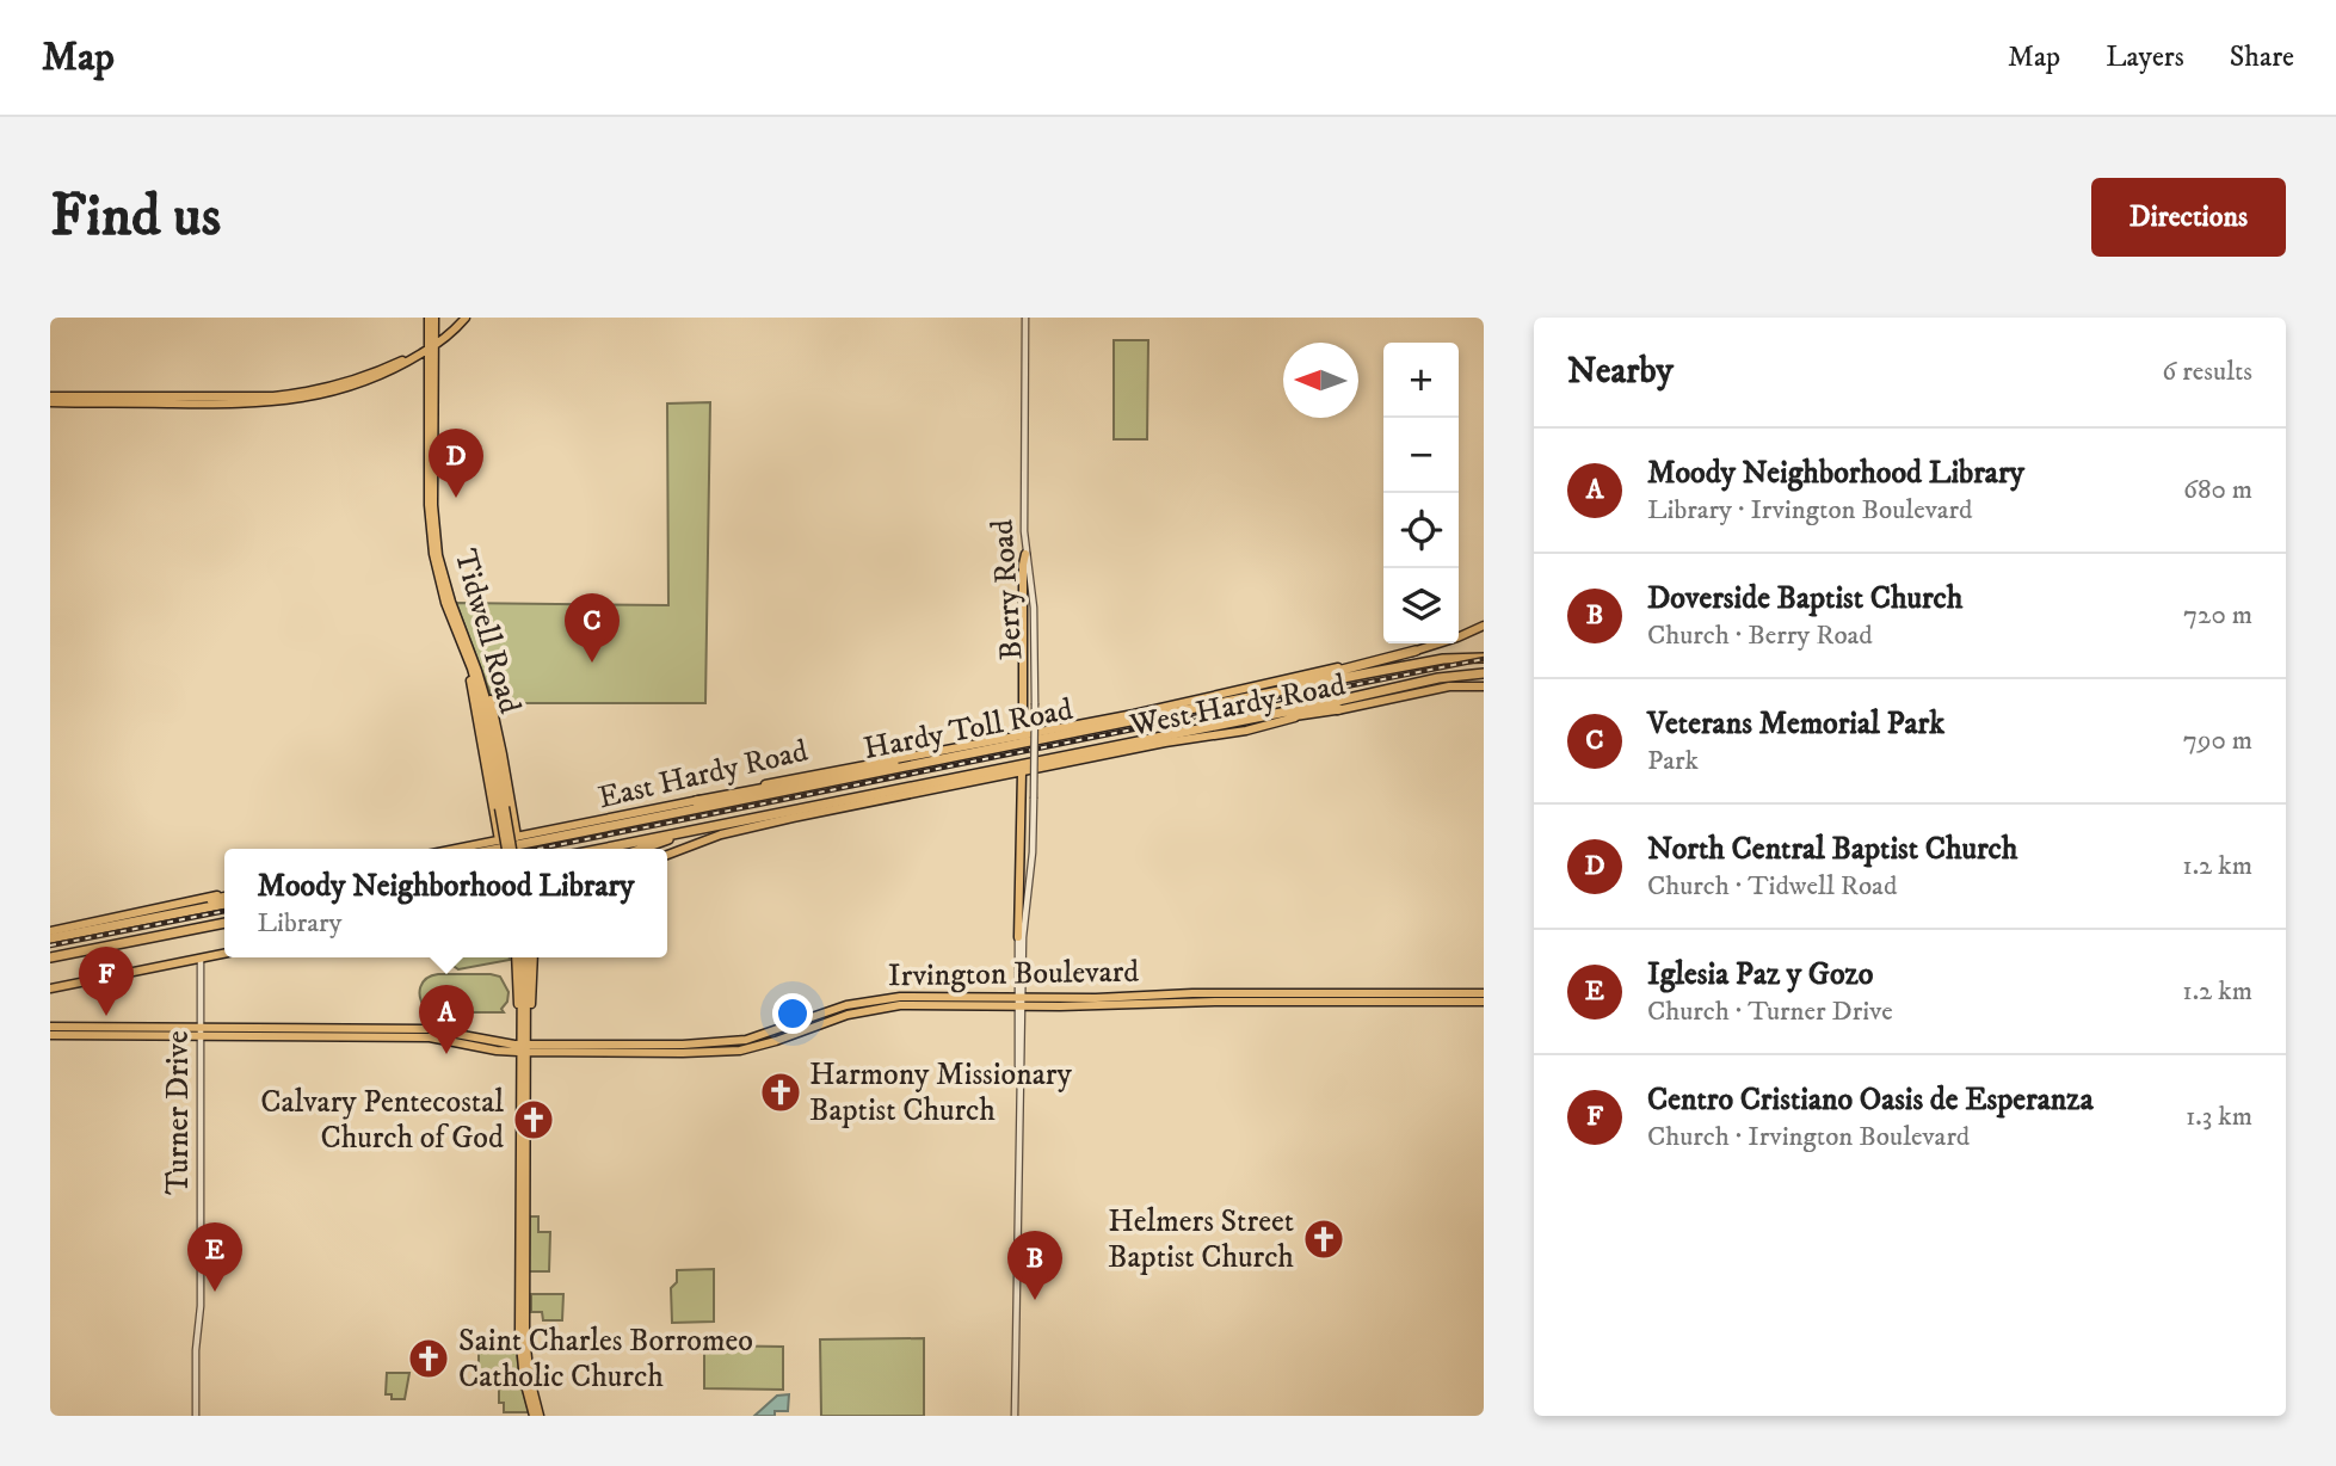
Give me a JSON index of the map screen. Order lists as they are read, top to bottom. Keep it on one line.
{"streets":{"highway":["Hardy Toll Road"],"main road":["Tidwell Road","West Hardy Road","East Hardy Road","Irvington Boulevard"],"street":["Berry Road","Turner Drive"]},"crossings":[["Berry Road","Irvington Boulevard"],["Irvington Boulevard","Turner Drive"]],"places":{"church":["Harmony Missionary Baptist Church","Calvary Pentecostal Church of God","Helmers Street Baptist Church","Saint Charles Borromeo Catholic Church"]},"north":"left","page":{"header":"Map","nav":["Map","Layers","Share"],"buttons":"Directions","title":"Find us","heading":["Nearby","6 results"],"map_buttons":["+","−"],"list":[{"mark":"A","name":"Moody Neighborhood Library","note":"Library · Irvington Boulevard","value":"680 m"},{"mark":"B","name":"Doverside Baptist Church","note":"Church · Berry Road","value":"720 m"},{"mark":"C","name":"Veterans Memorial Park","note":"Park","value":"790 m"},{"mark":"D","name":"North Central Baptist Church","note":"Church · Tidwell Road","value":"1.2 km"},{"mark":"E","name":"Iglesia Paz y Gozo","note":"Church · Turner Drive","value":"1.2 km"},{"mark":"F","name":"Centro Cristiano Oasis de Esperanza","note":"Church · Irvington Boulevard","value":"1.3 km"}],"pins":["D","C","F","A","E","B"],"popup":["Moody Neighborhood Library","Library"]}}
